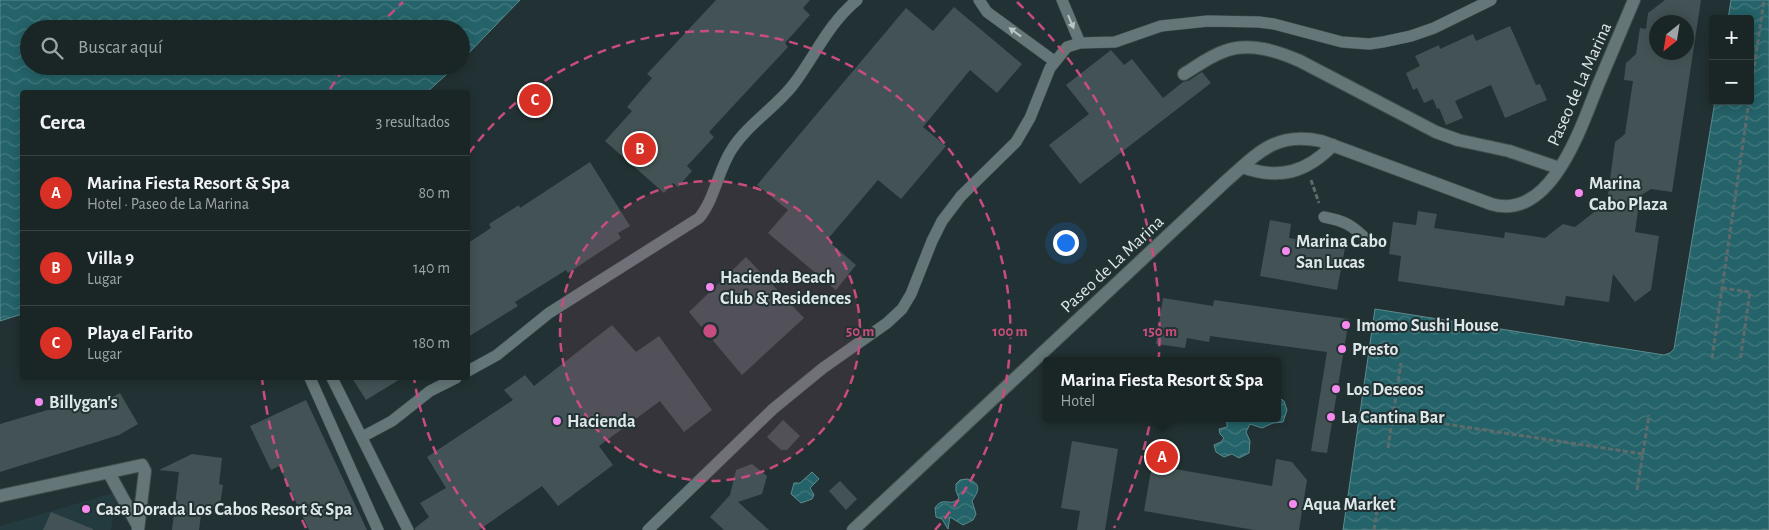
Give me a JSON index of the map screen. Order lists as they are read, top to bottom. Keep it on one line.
{"streets":{"street":["Paseo de La Marina"]},"places":["Marina Cabo Plaza","Marina Cabo San Lucas","Hacienda Beach Club & Residences","Imomo Sushi House","Presto","Los Deseos","Billygan's","La Cantina Bar","Hacienda","Aqua Market","Casa Dorada Los Cabos Resort & Spa"],"north":"bottom left","page":{"map_buttons":["+","−"],"search":"Buscar aquí","pins":["C","B","A"],"heading":["Cerca","3 resultados"],"list":[{"mark":"A","name":"Marina Fiesta Resort & Spa","note":"Hotel · Paseo de La Marina","value":"80 m"},{"mark":"B","name":"Villa 9","note":"Lugar","value":"140 m"},{"mark":"C","name":"Playa el Farito","note":"Lugar","value":"180 m"}],"popup":["Marina Fiesta Resort & Spa","Hotel"]},"rings":["50 m","100 m","150 m"]}
